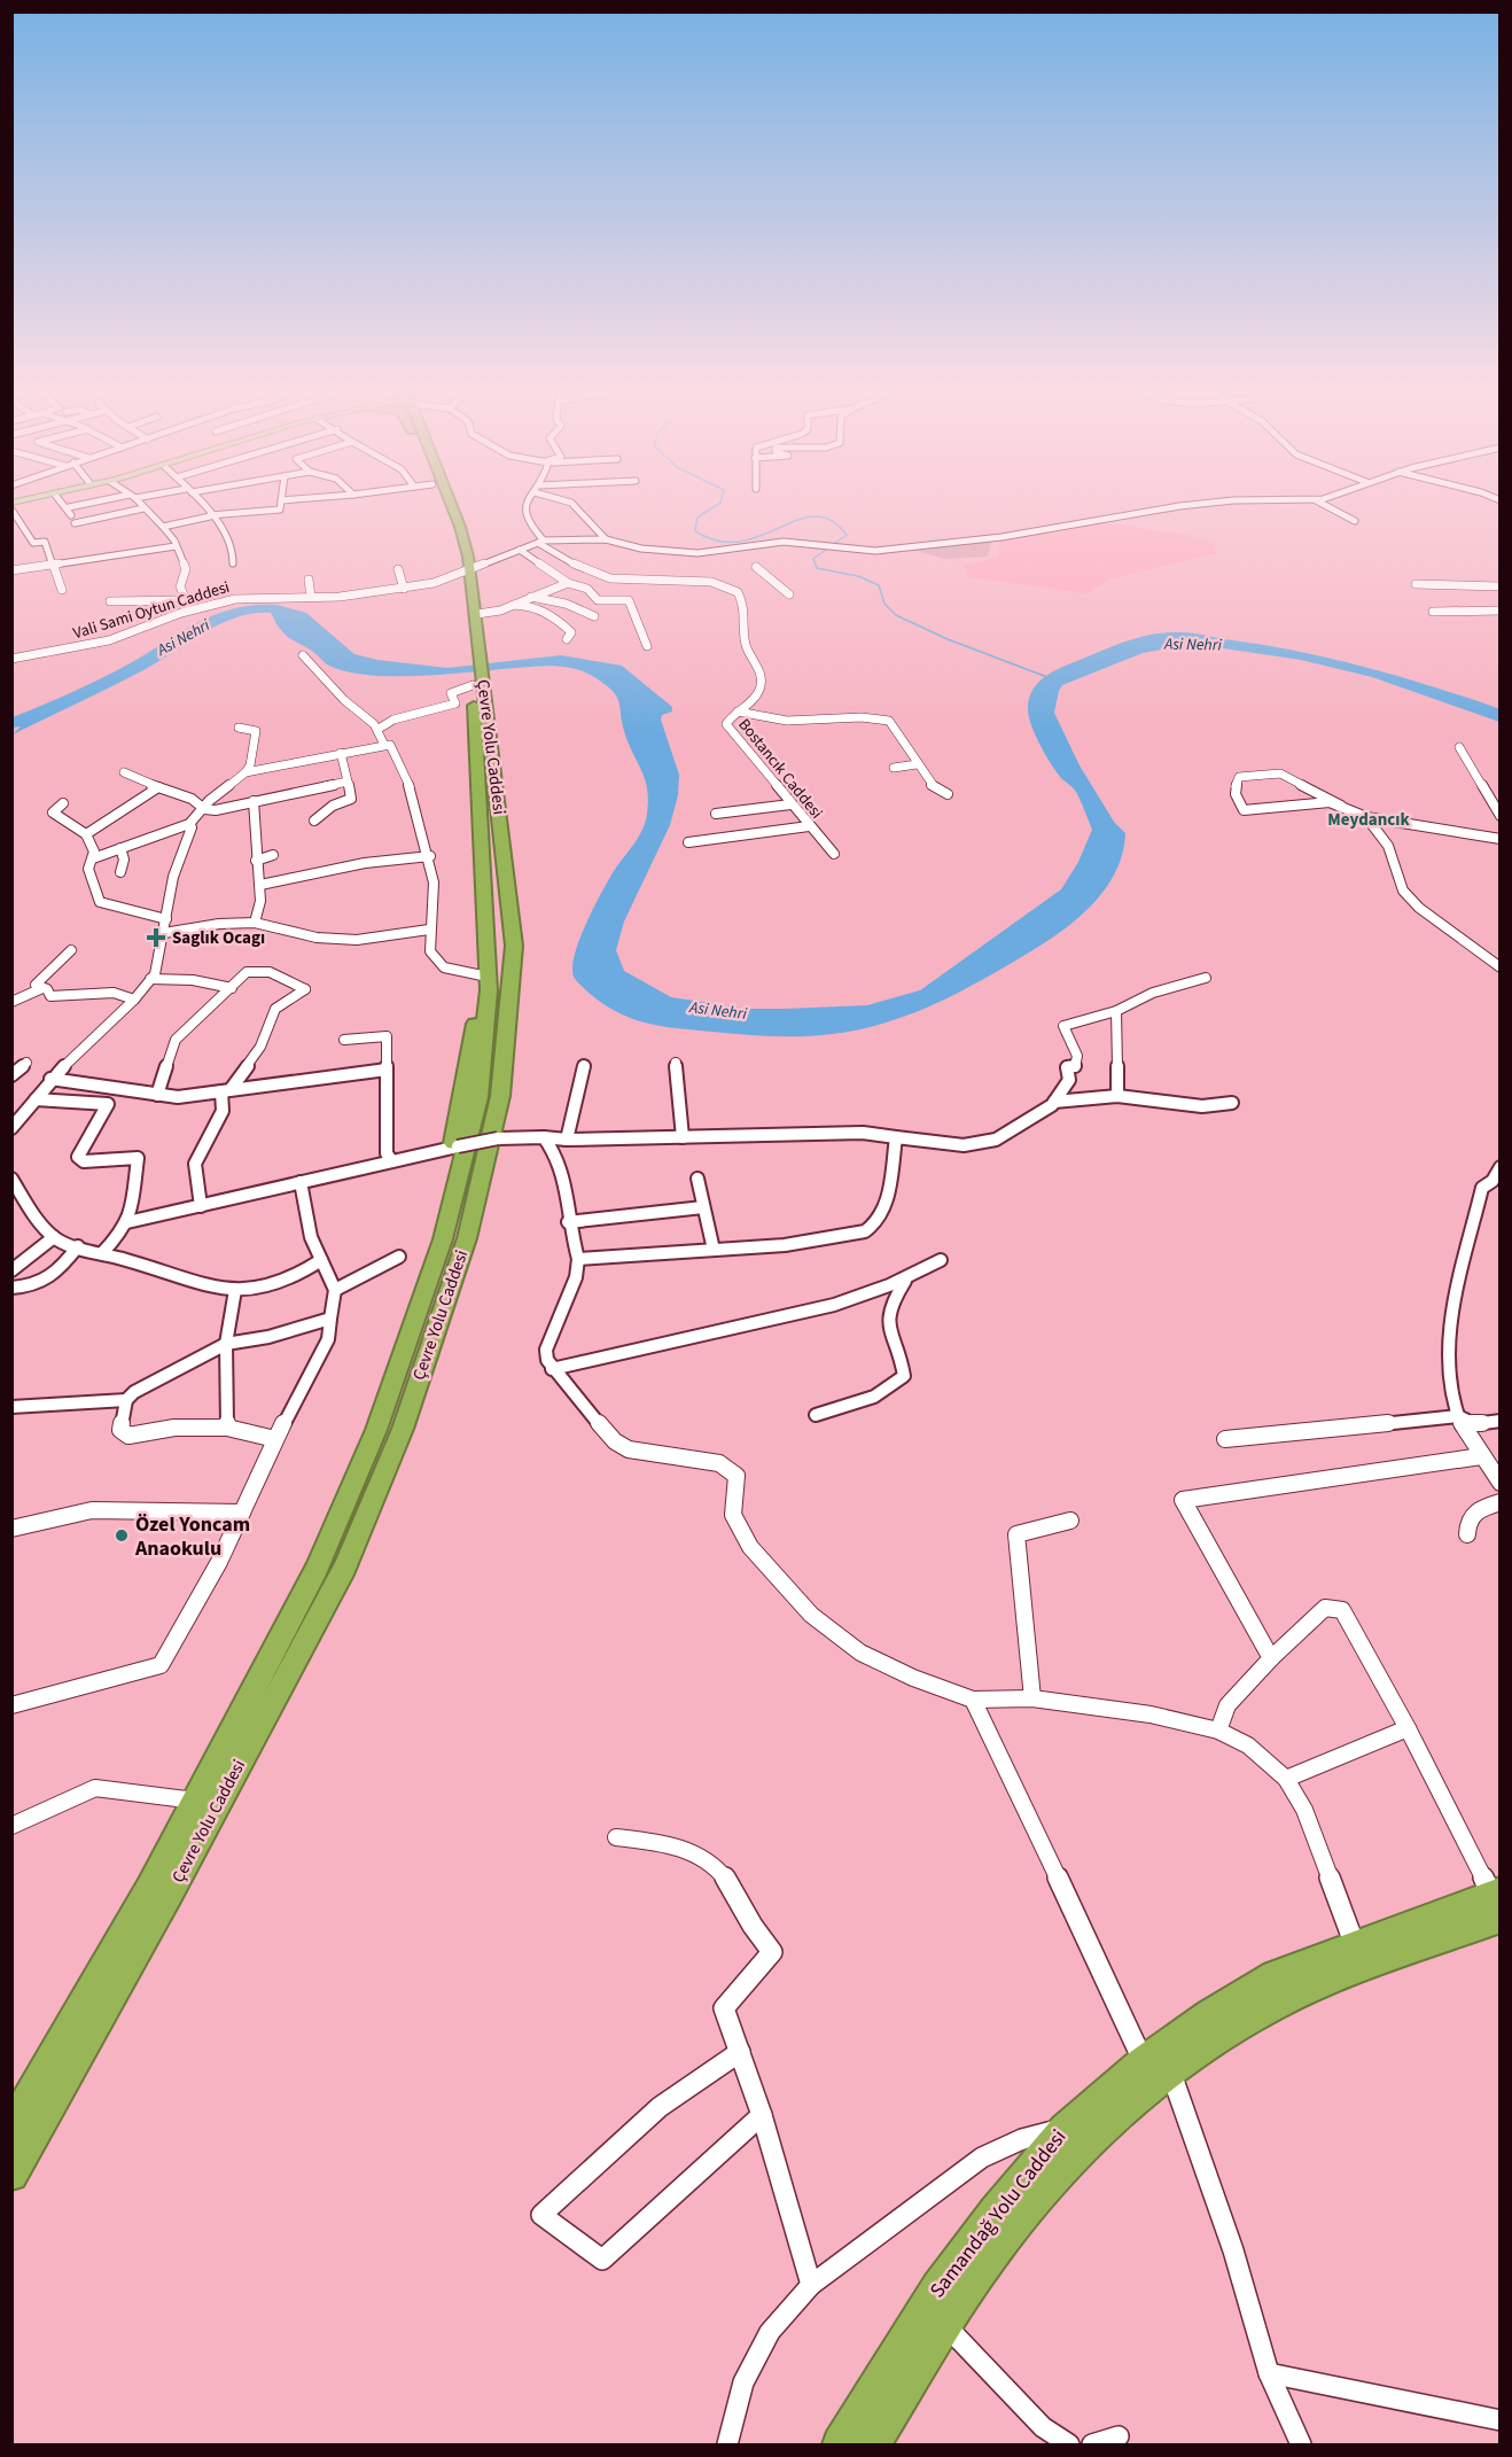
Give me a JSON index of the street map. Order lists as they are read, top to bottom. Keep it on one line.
{"streets":{"highway":["Çevre Yolu Caddesi","Samandağ Yolu Caddesi"],"street":["Vali Sami Oytun Caddesi","Bostancık Caddesi"]},"crossings":[["Vali Sami Oytun Caddesi","Çevre Yolu Caddesi"]],"districts":["Meydancık"],"water":["Asi Nehri"],"places":{"health":["Saglık Ocagı"],"other":["Özel Yoncam Anaokulu"]}}
